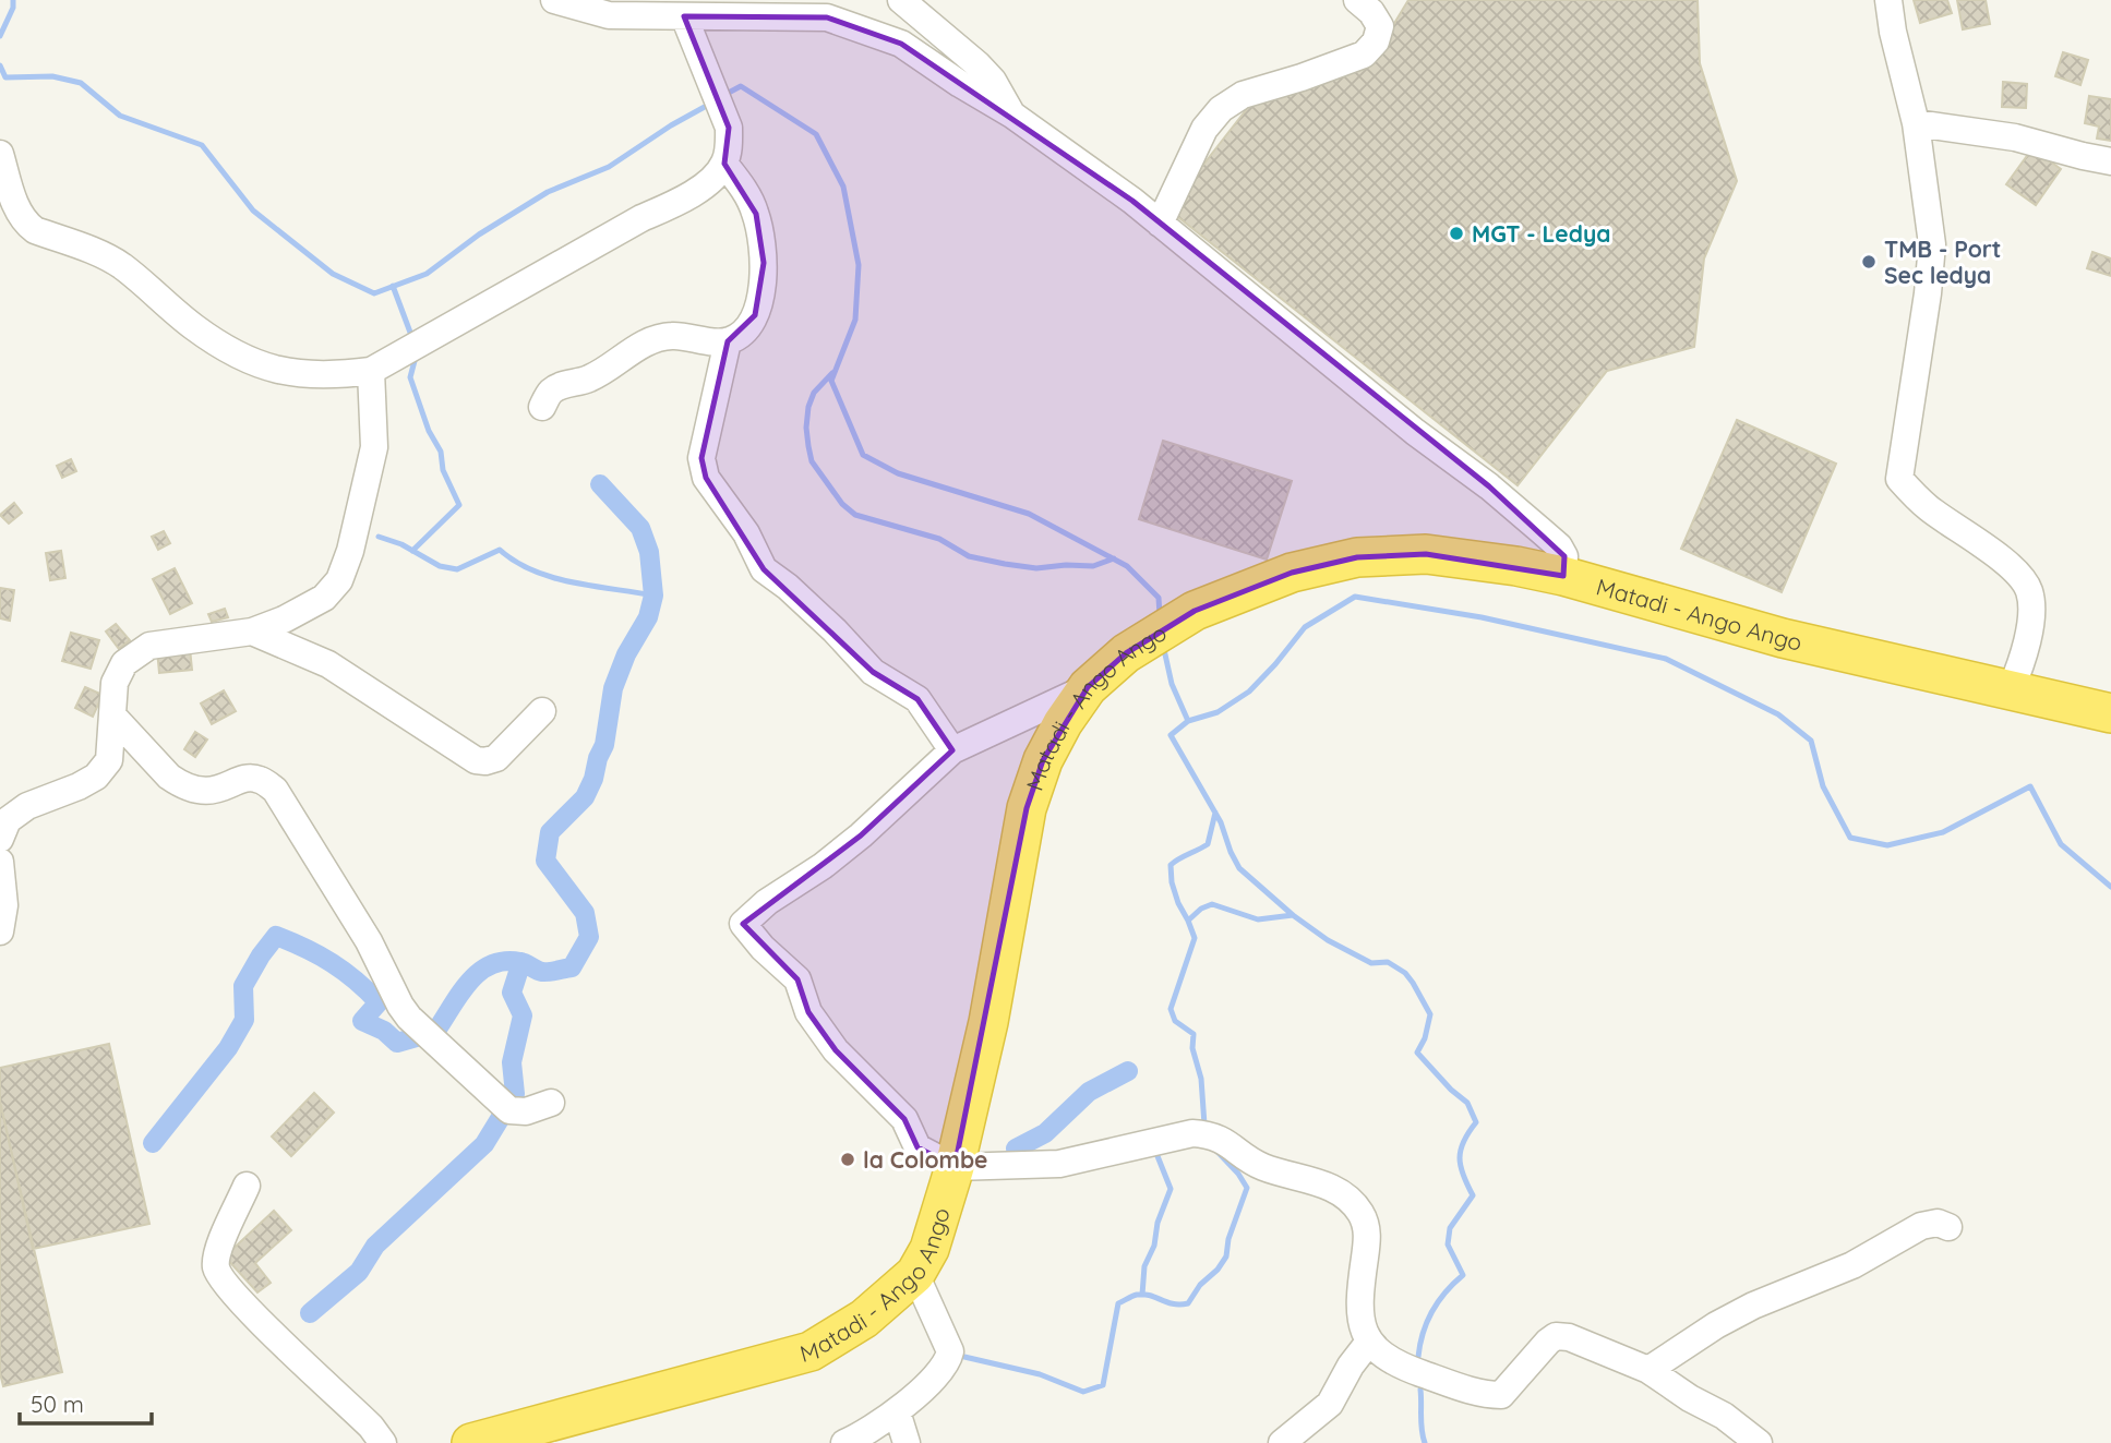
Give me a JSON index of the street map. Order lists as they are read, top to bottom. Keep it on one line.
{"streets":{"highway":["Matadi - Ango Ango"]},"places":["MGT - Ledya","TMB - Port Sec ledya","la Colombe"],"scale_bar":"50 m"}
